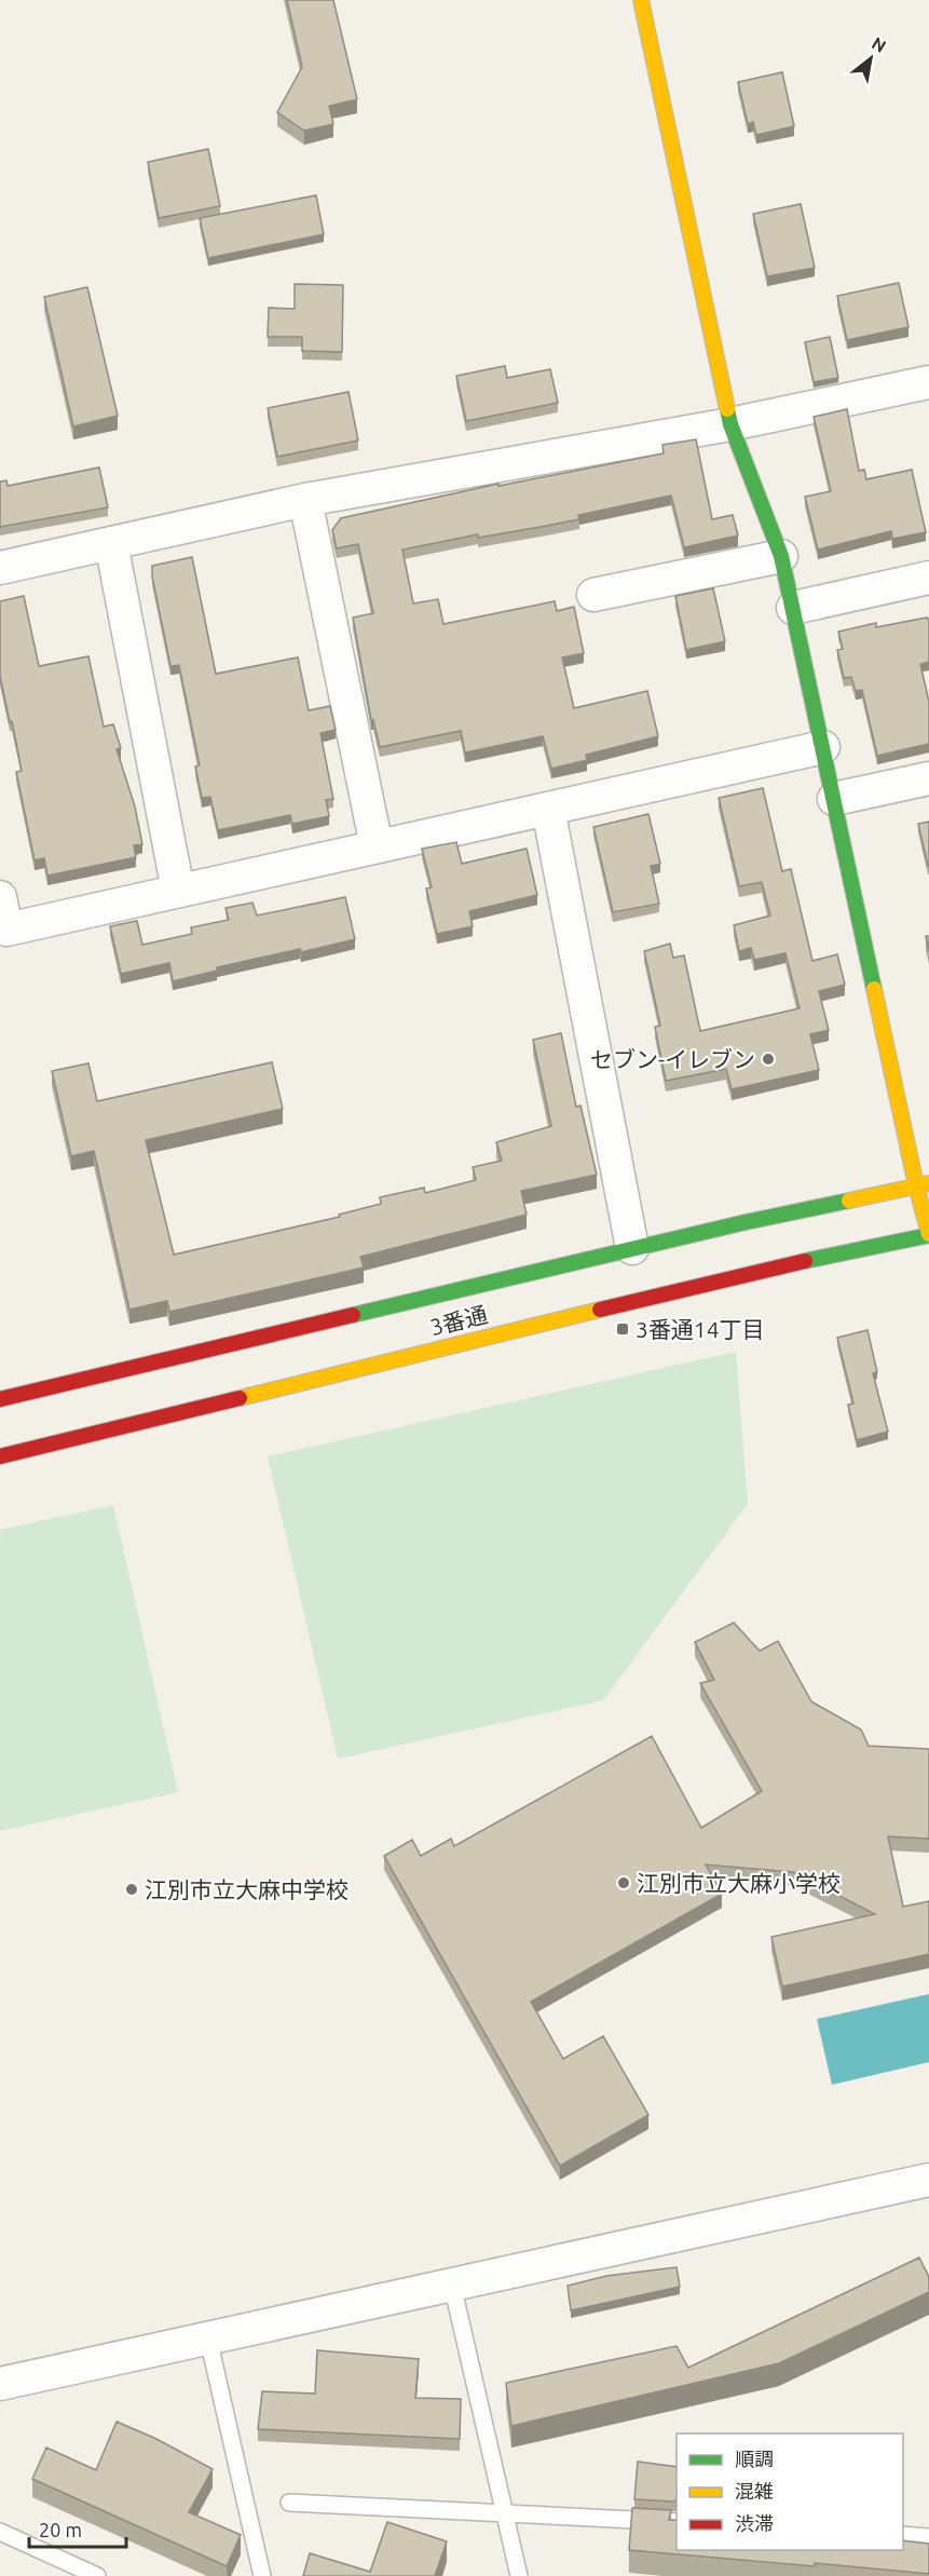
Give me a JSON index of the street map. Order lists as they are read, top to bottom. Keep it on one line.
{"streets":{"street":["3番通"]},"places":{"other":["セブン-イレブン","江別市立大麻小学校","江別市立大麻中学校"],"transit":["3番通14丁目"]},"legend":["順調","混雑","渋滞"],"scale_bar":"20 m","north":"top right"}
